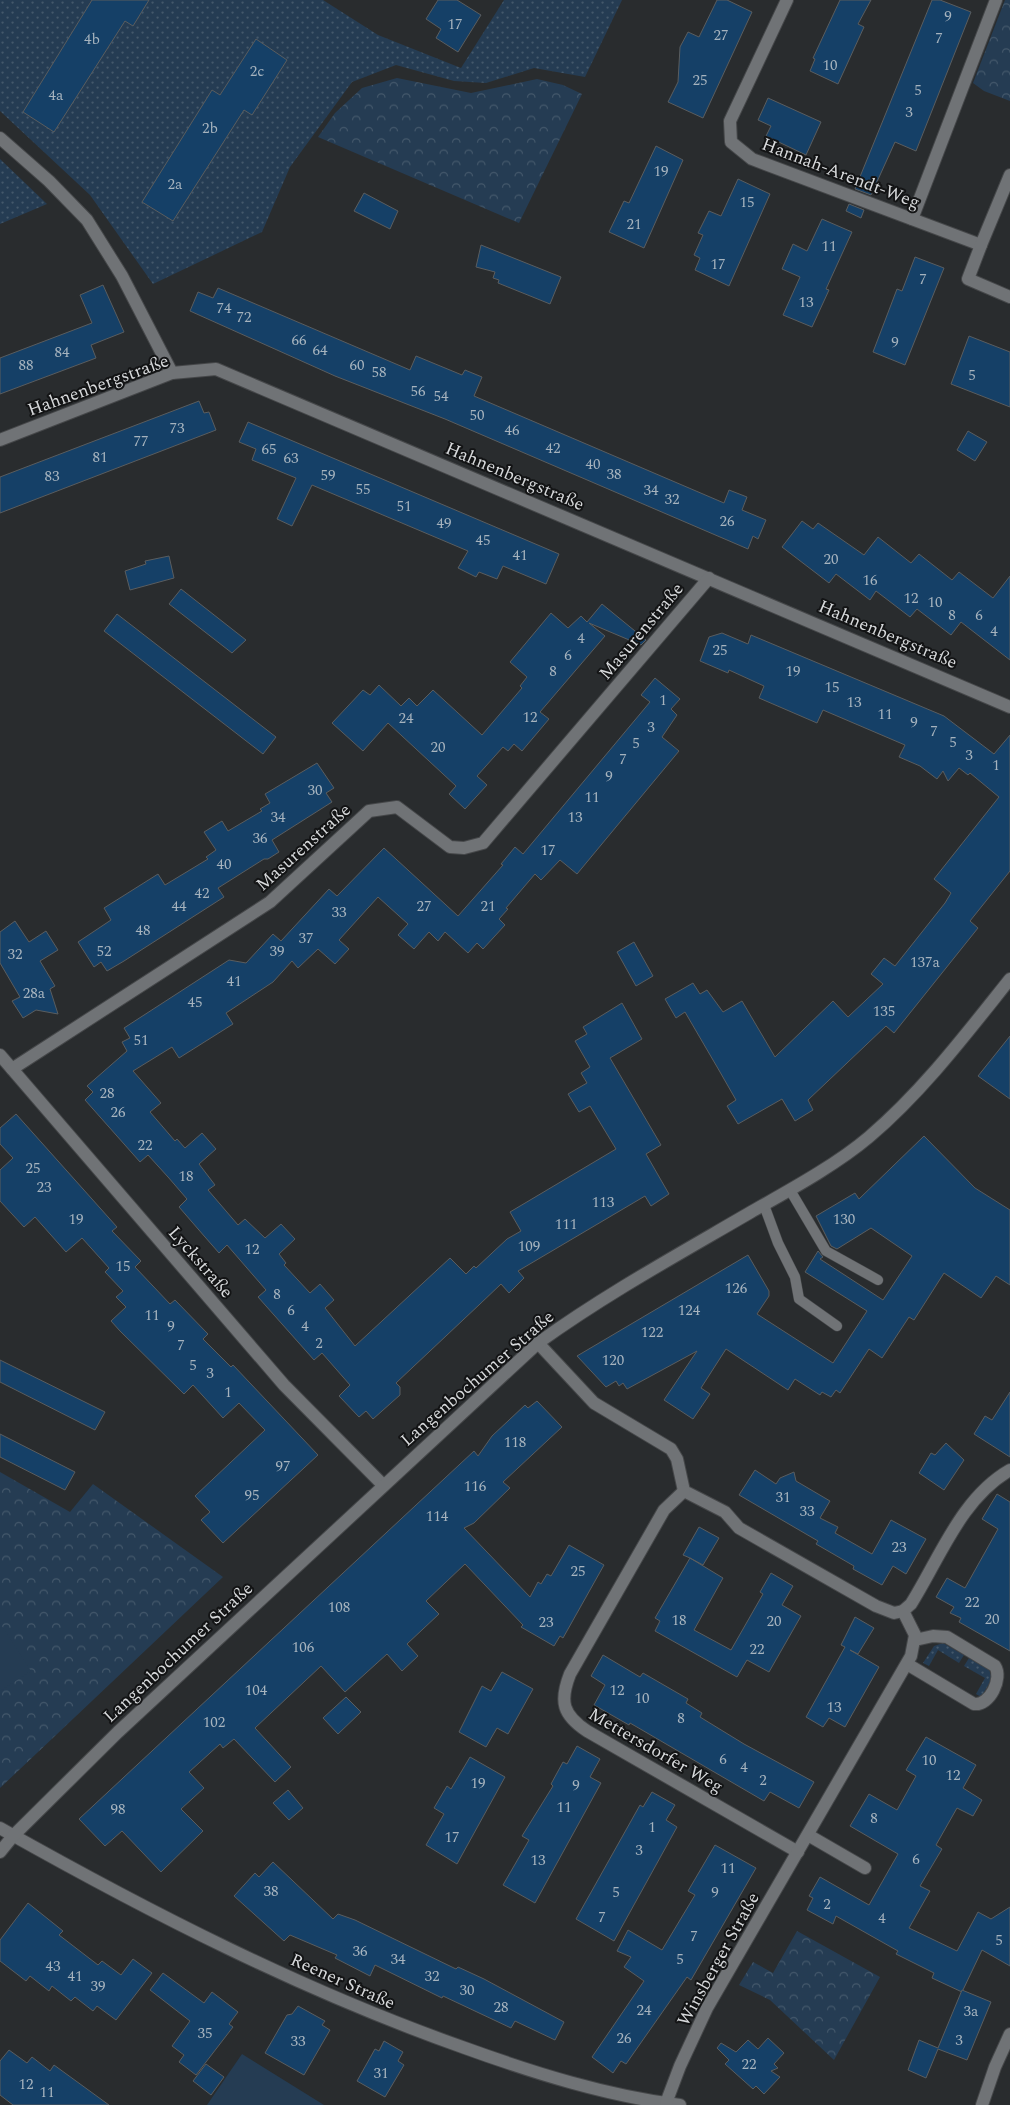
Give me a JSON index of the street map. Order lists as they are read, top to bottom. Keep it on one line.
{"streets":{"street":["Hannah-Arendt-Weg","Hahnenbergstraße","Masurenstraße","Lyckstraße","Langenbochumer Straße","Mettersdorfer Weg","Winsberger Straße","Reener Straße"]},"crossings":[["Hahnenbergstraße","Masurenstraße"],["Masurenstraße","Lyckstraße"],["Lyckstraße","Langenbochumer Straße"],["Langenbochumer Straße","Reener Straße"],["Mettersdorfer Weg","Winsberger Straße"],["Winsberger Straße","Reener Straße"]],"house_numbers":["9","17","27","7","4b","10","2c","25","5","4a","3","2b","19","2a","15","21","11","17","7","13","74","72","66","9","64","84","88","60","58","5","56","54","50","73","46","77","42","65","81","63","40","38","59","83","55","34","32","51","26","49","45","41","20","16","12","10","8","6","4","4","25","6","8","19","15","1","13","11","12","24","9","3","7","5","5","20","3","7","1","9","30","11","34","13","36","17","40","42","44","27","21","33","48","37","52","39","32","137a","41","28a","45","135","51","28","26","22","25","18","23","113","19","130","111","109","12","15","126","8","6","124","11","9","4","122","2","7","120","5","3","1","118","97","116","95","31","33","114","23","25","22","108","20","18","20","23","106","22","104","12","10","13","8","102","6","10","4","12","2","19","9","11","98","8","1","17","3","6","13","11","38","5","9","2","7","4","7","5","36","34","5","43","41","32","39","30","28","24","3a","35","26","3","33","22","31","12","11"]}
